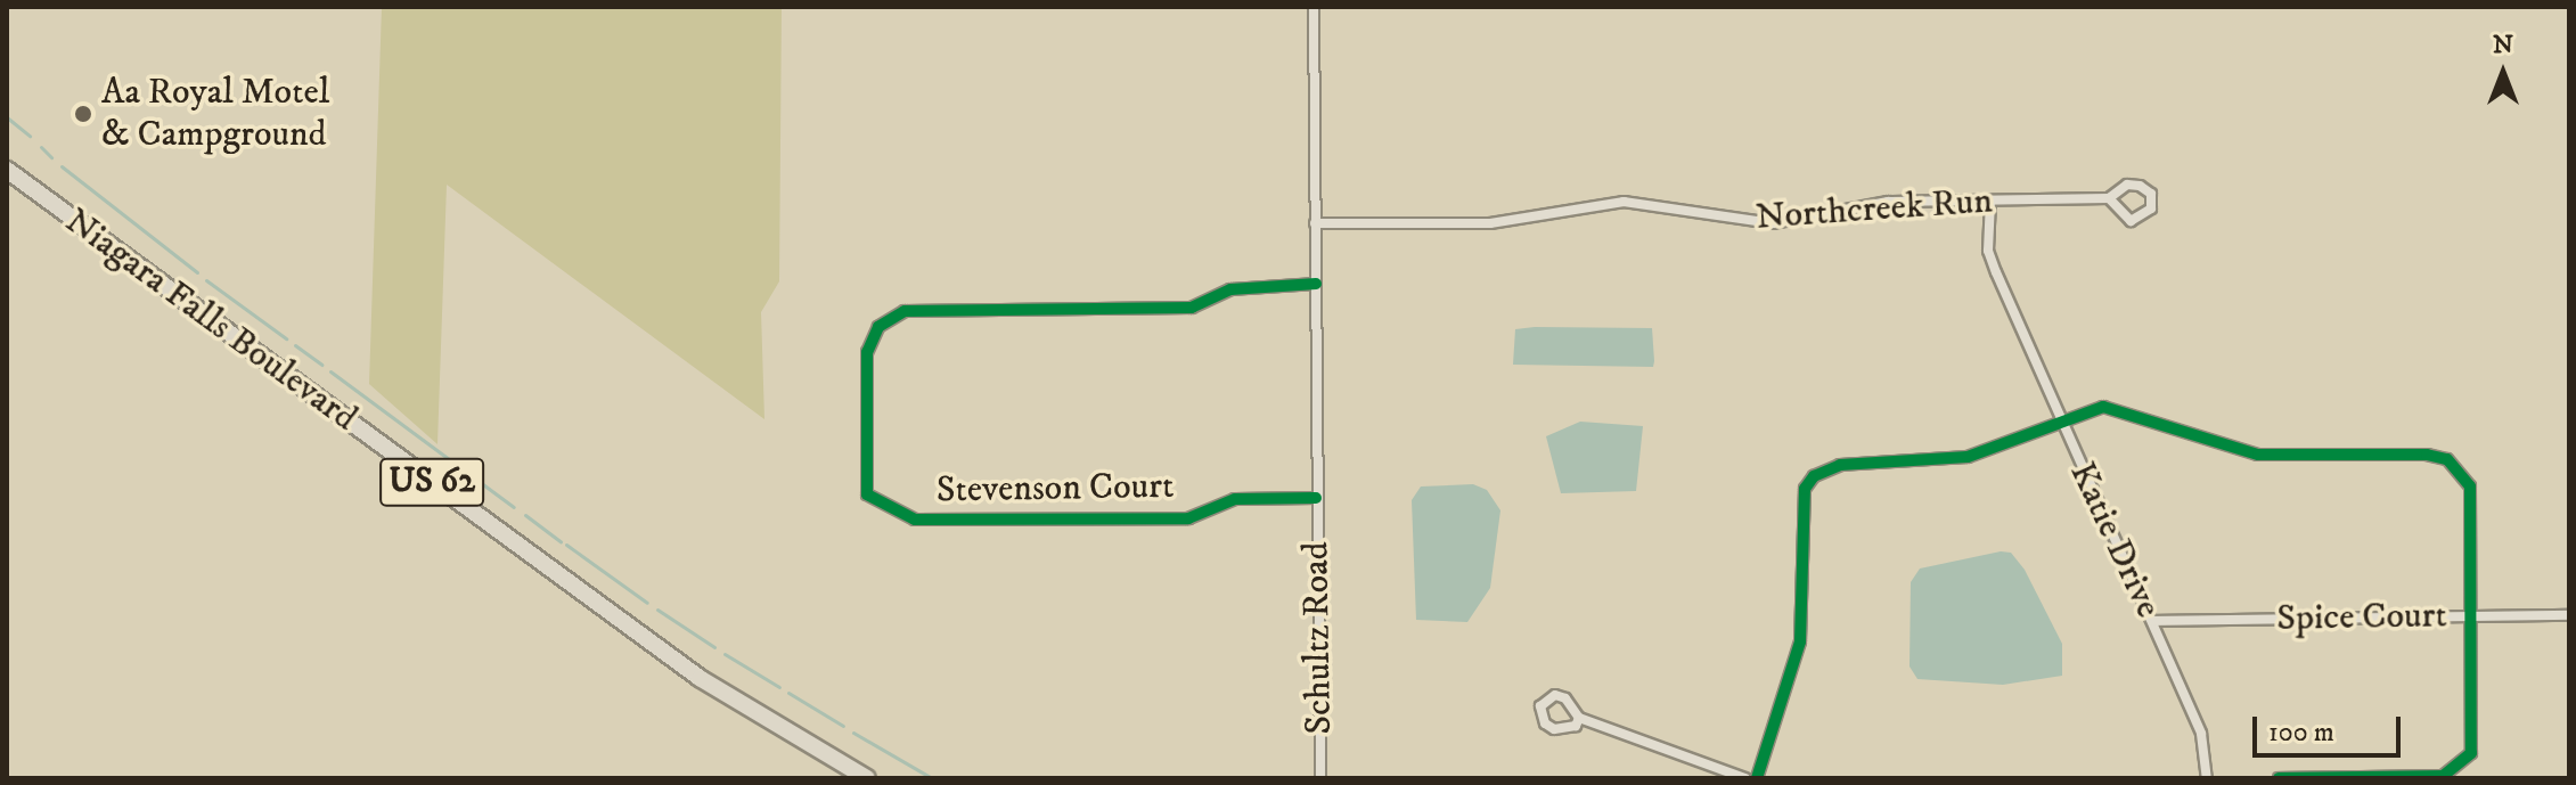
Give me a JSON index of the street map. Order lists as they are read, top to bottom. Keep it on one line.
{"streets":{"main road":["Niagara Falls Boulevard","US 62"],"street":["Northcreek Run","Stevenson Court","Katie Drive","Spice Court","Schultz Road"]},"crossings":[["Northcreek Run","Katie Drive"],["Northcreek Run","Schultz Road"],["Stevenson Court","Schultz Road"],["Katie Drive","Spice Court"]],"places":["Aa Royal Motel & Campground"],"scale_bar":"100 m","north":"top"}
